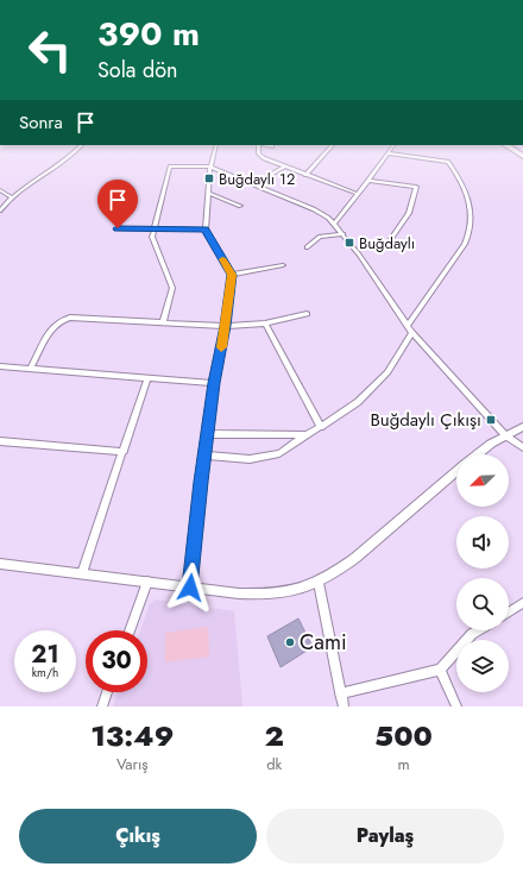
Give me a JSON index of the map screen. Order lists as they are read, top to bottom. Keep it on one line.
{"places":{"transit":["Buğdaylı 12","Buğdaylı","Buğdaylı Çıkışı"],"other":["Cami"]},"north":"bottom left","page":{"turn":["390 m","Sola dön"],"then":"Sonra","speed":"21 km/h","limit":"30","eta":["13:49","Varış","2","dk","500","m"],"buttons":["Çıkış","Paylaş"]}}
